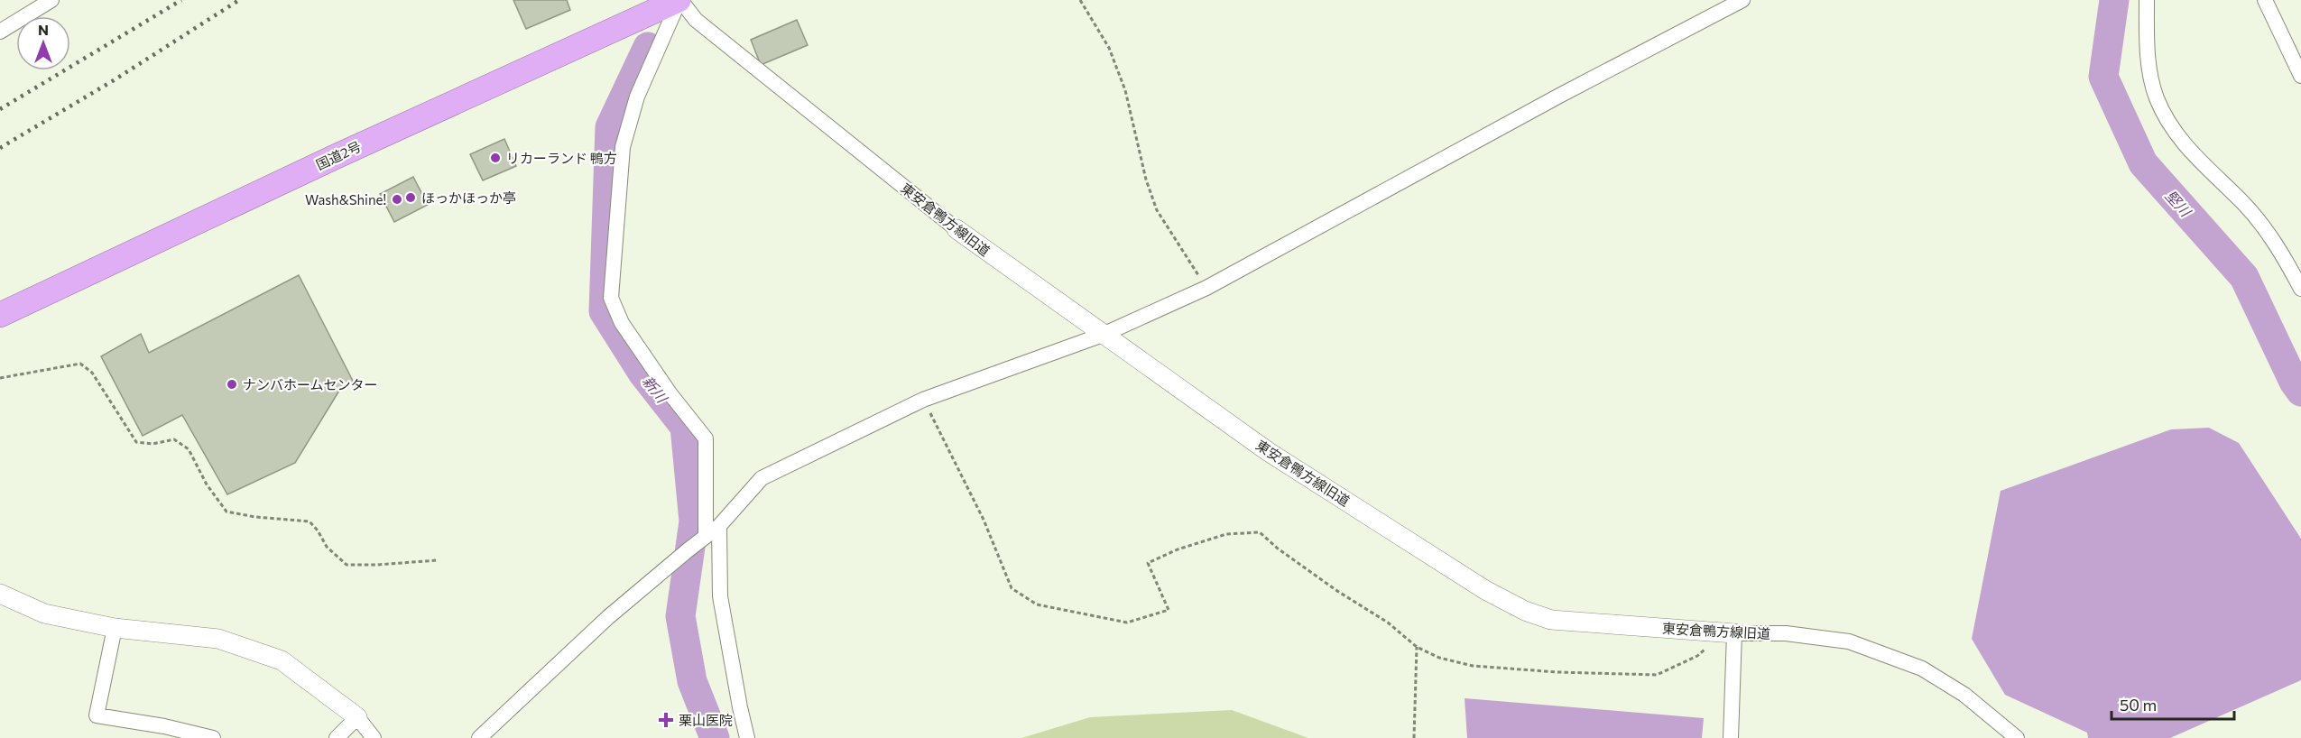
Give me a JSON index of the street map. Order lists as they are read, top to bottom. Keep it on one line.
{"streets":{"highway":["国道2号"],"street":["東安倉鴨方線旧道"]},"crossings":[["国道2号","東安倉鴨方線旧道"]],"water":["堅川","新川"],"places":{"other":["リカーランド 鴨方","ほっかほっか亭","Wash&Shine!","ナンバホームセンター"],"health":["栗山医院"]},"scale_bar":"50 m","north":"top"}
